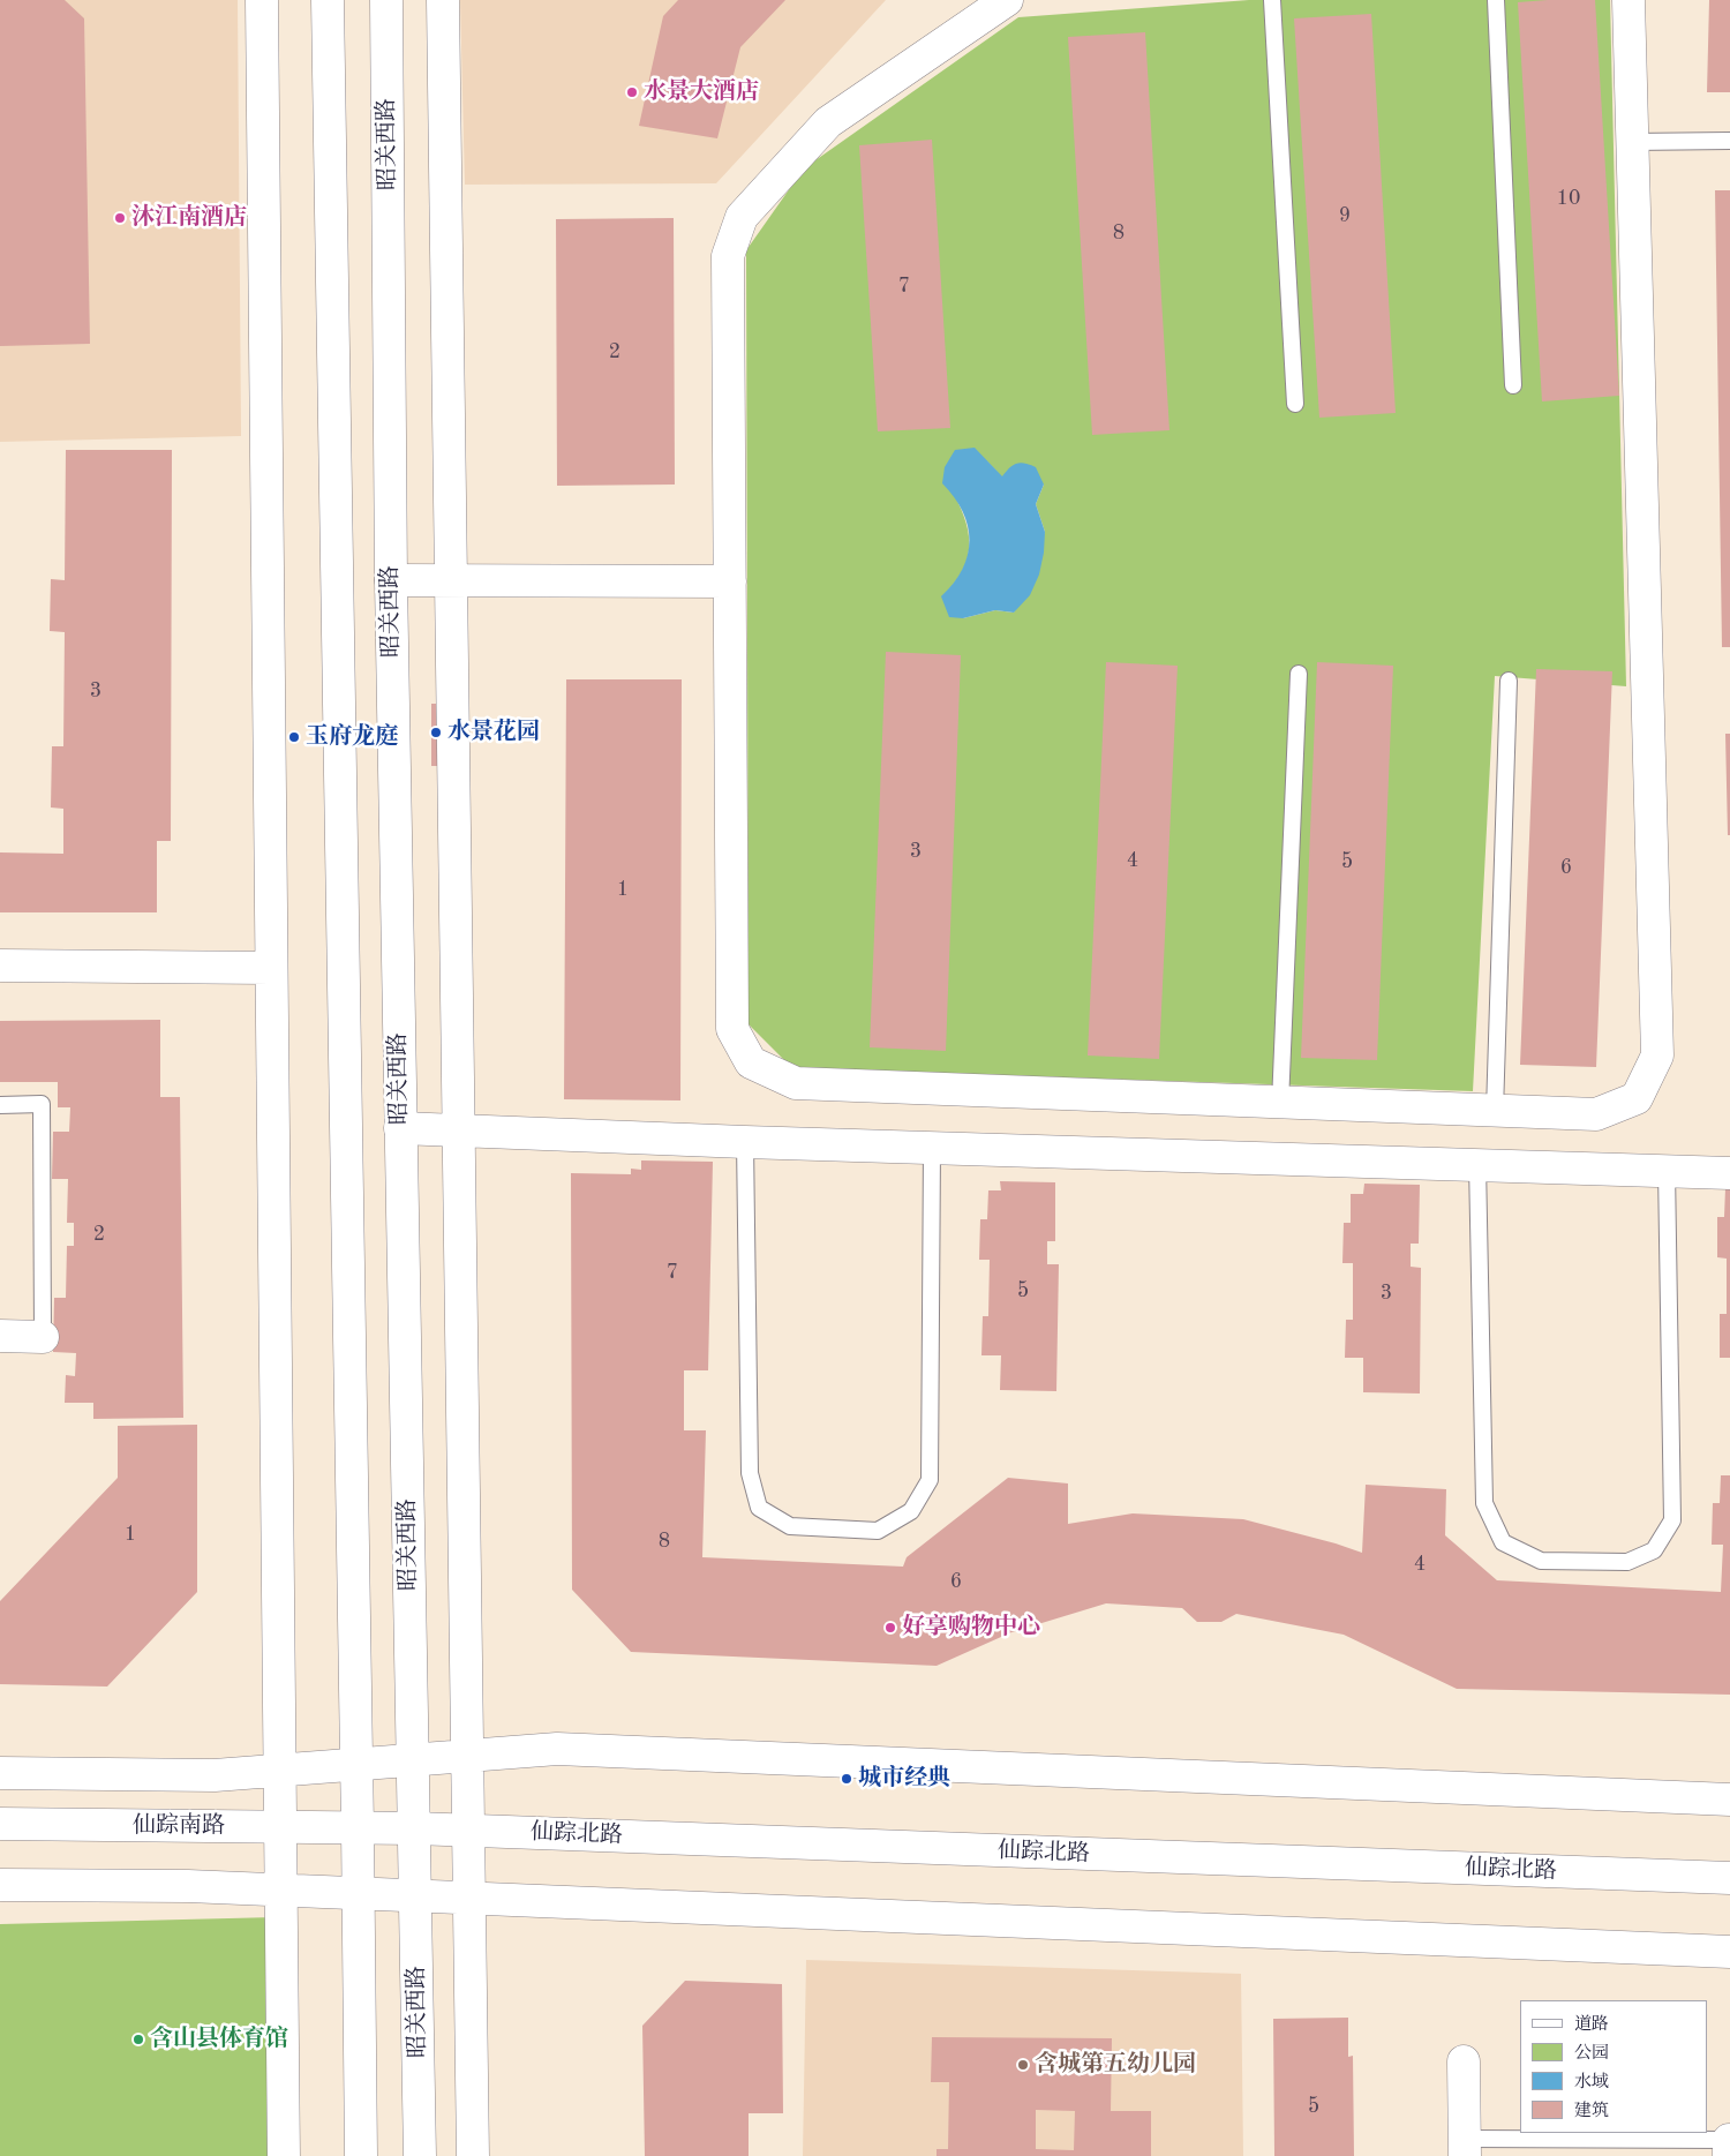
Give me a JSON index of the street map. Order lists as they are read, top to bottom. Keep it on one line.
{"streets":{"street":["昭关西路","仙踪南路","仙踪北路"]},"crossings":[["昭关西路","仙踪北路"],["仙踪南路","仙踪北路"]],"places":["水景大酒店","沐江南酒店","水景花园","玉府龙庭","好享购物中心","城市经典","含山县体育馆","含城第五幼儿园"],"house_numbers":["10","9","8","7","2","3","3","4","5","6","1","2","7","5","3","1","8","4","6","5"],"legend":["道路","公园","水域","建筑"]}
